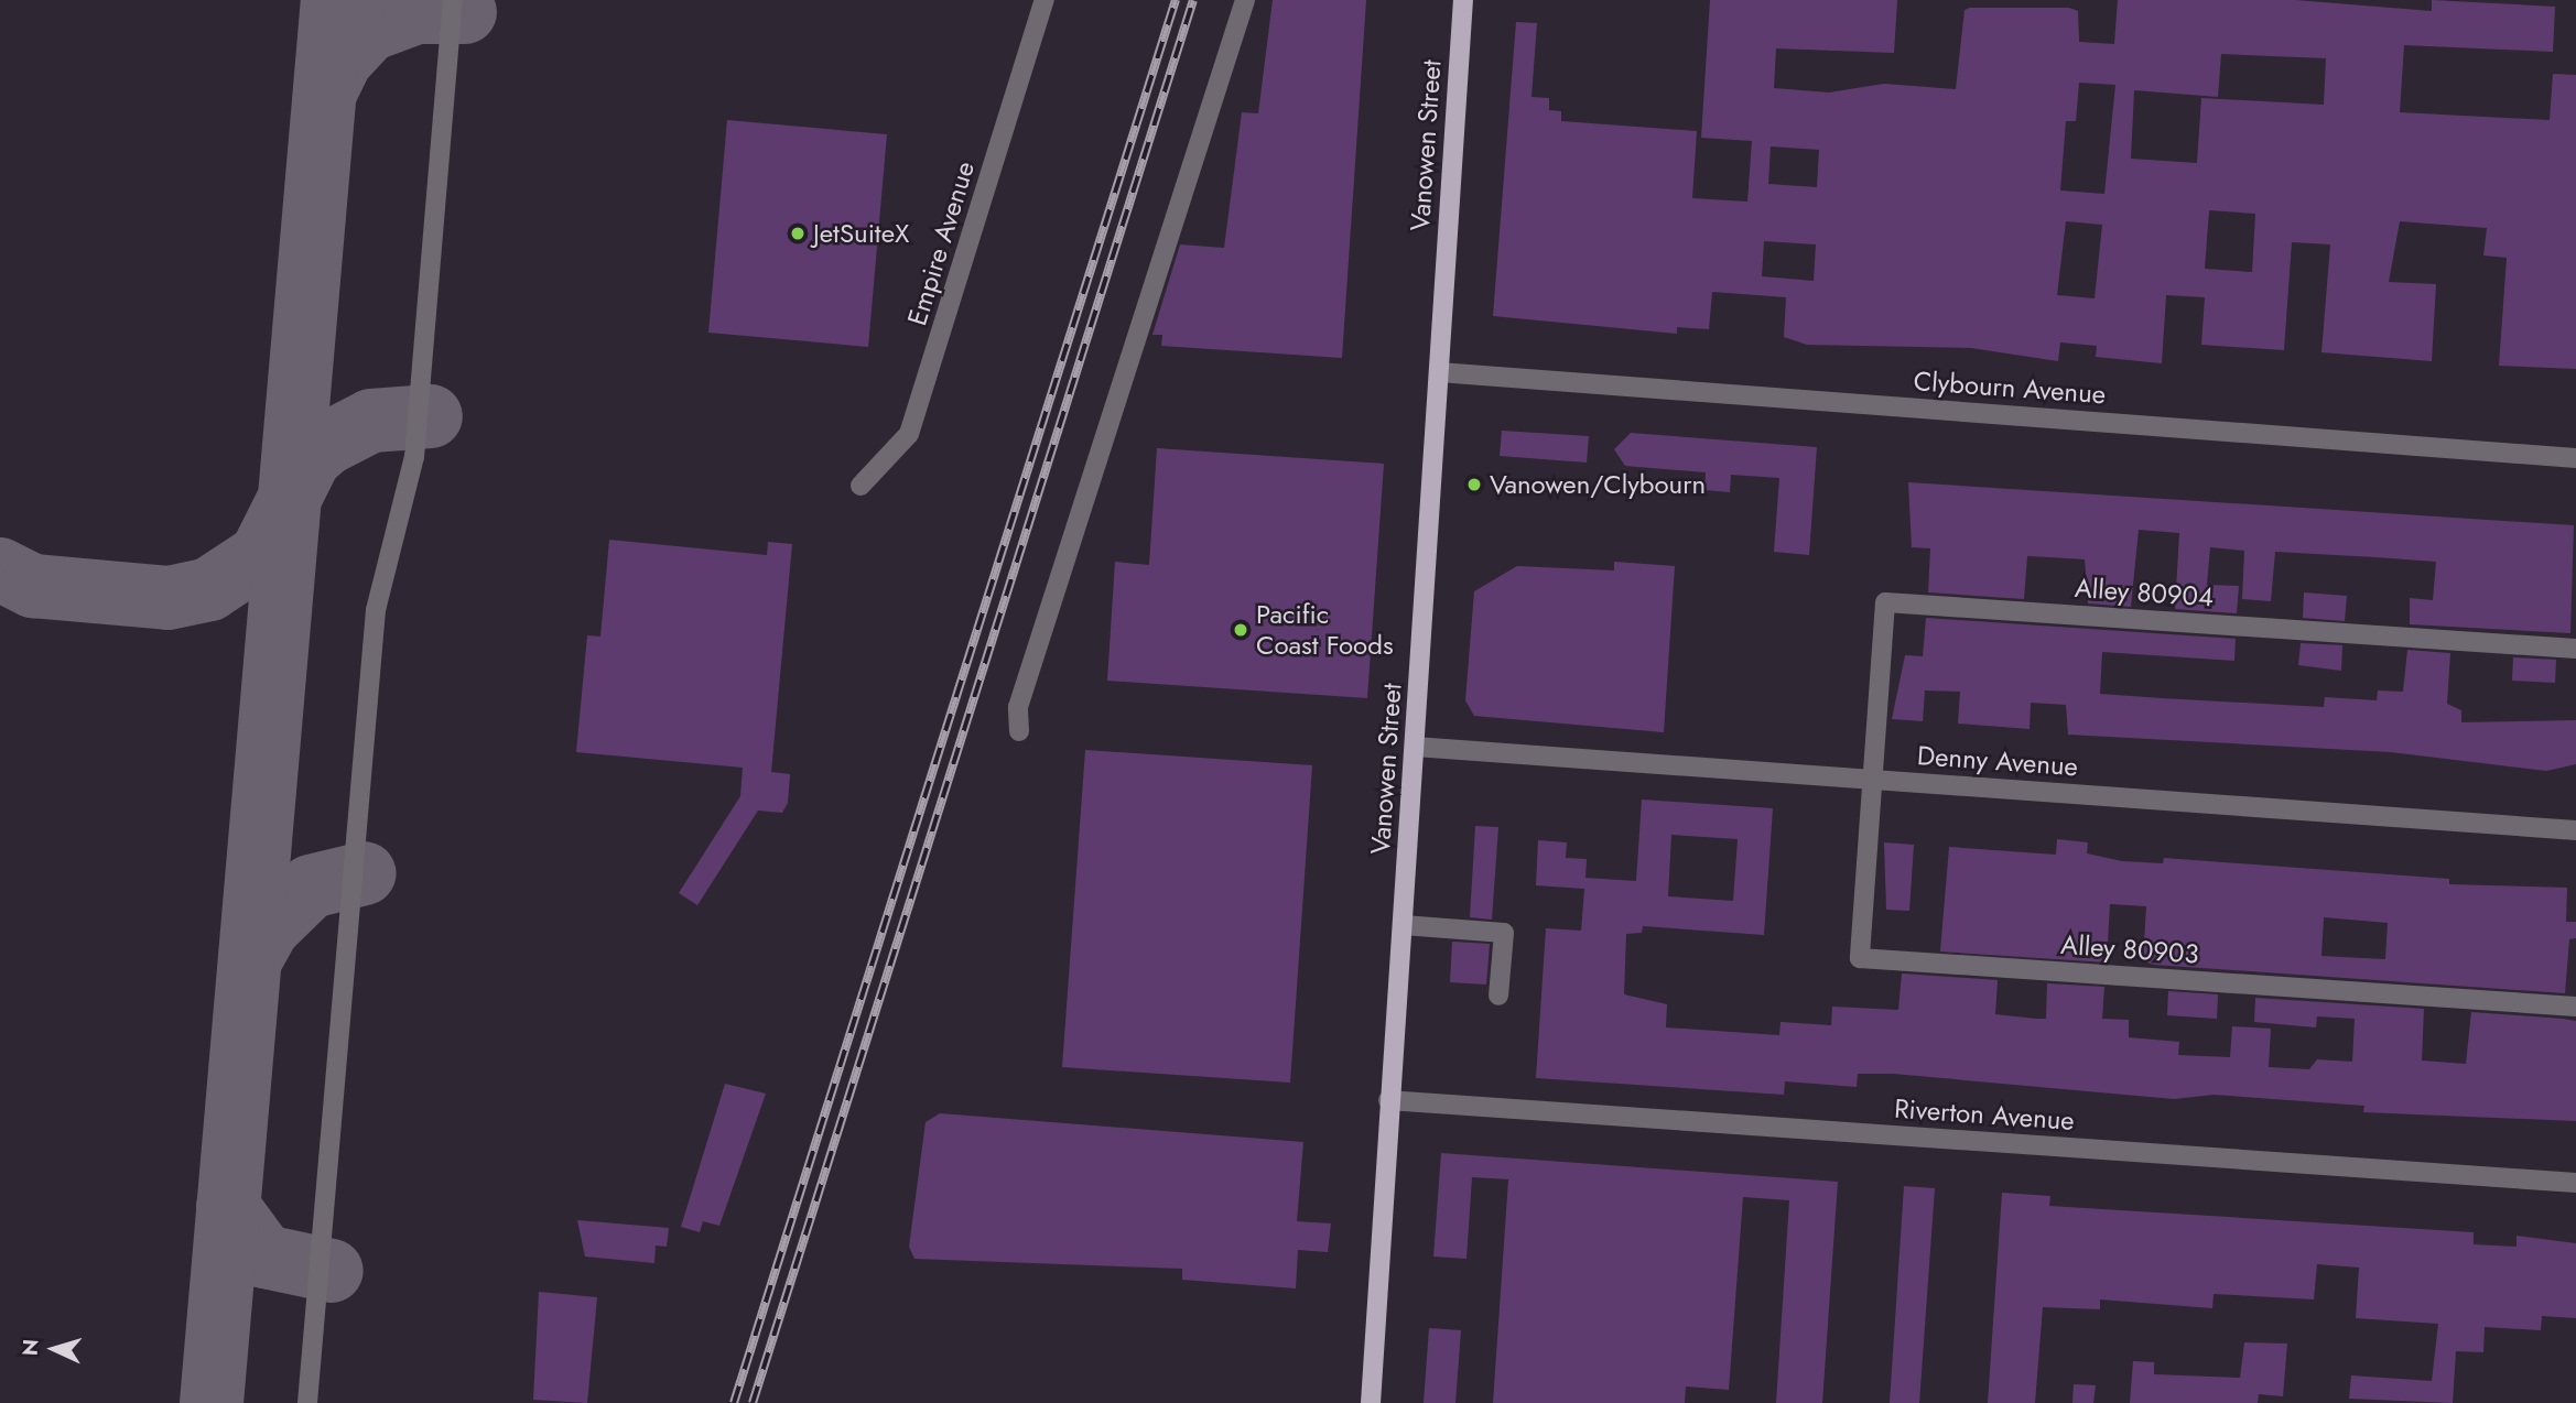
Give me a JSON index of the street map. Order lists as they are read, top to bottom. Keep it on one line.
{"streets":{"main road":["Vanowen Street"],"street":["Empire Avenue","Clybourn Avenue","Alley 80904","Denny Avenue","Alley 80903","Riverton Avenue"]},"crossings":[["Vanowen Street","Clybourn Avenue"],["Vanowen Street","Denny Avenue"],["Vanowen Street","Riverton Avenue"],["Alley 80904","Denny Avenue"],["Alley 80904","Alley 80903"],["Denny Avenue","Alley 80903"]],"places":["JetSuiteX","Vanowen/Clybourn","Pacific Coast Foods"],"north":"left"}
